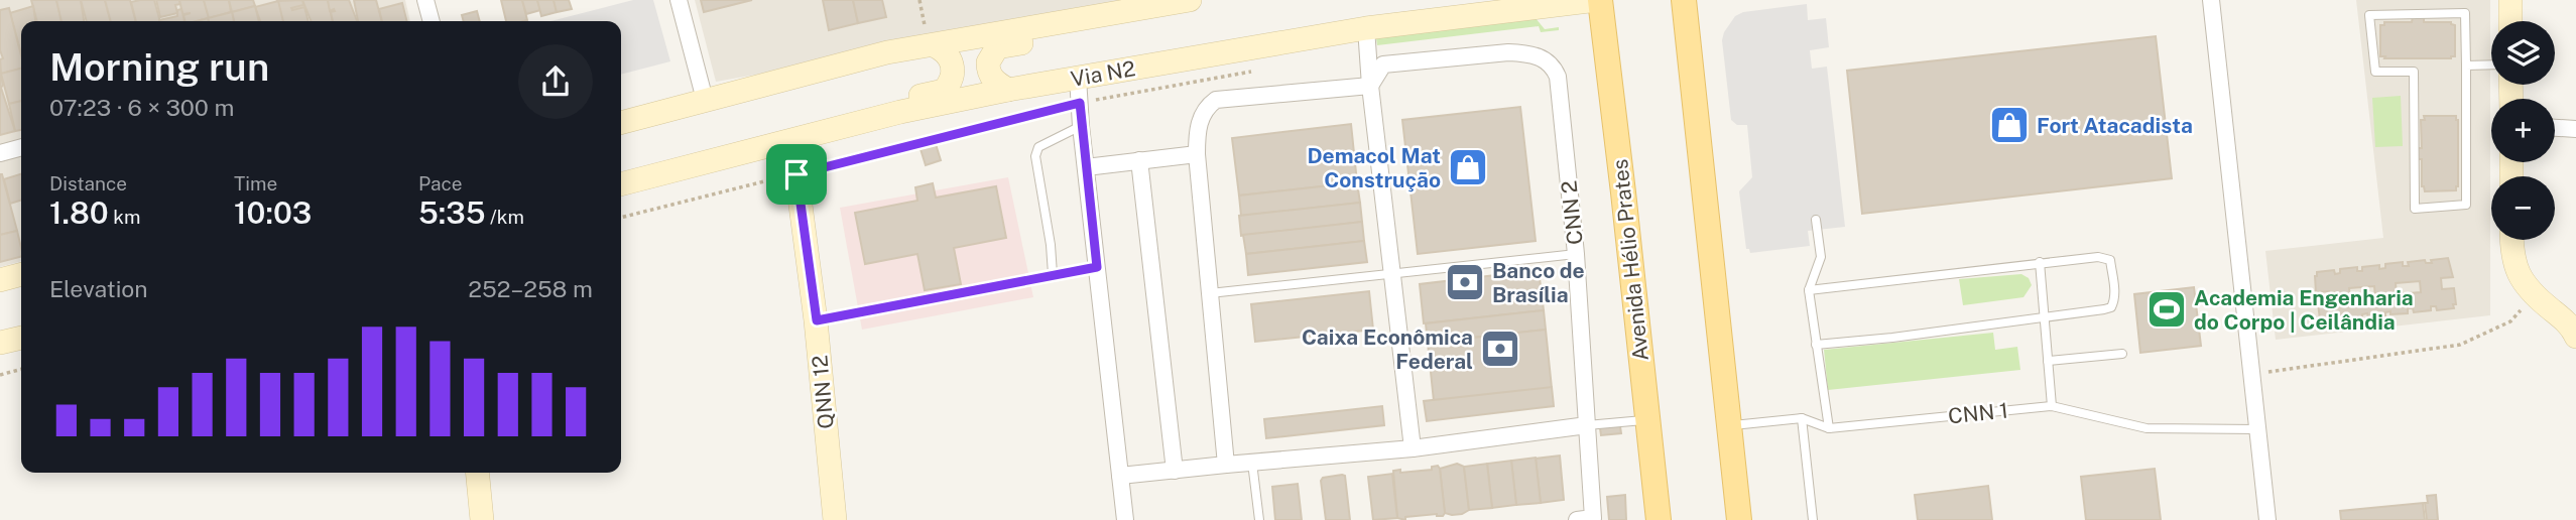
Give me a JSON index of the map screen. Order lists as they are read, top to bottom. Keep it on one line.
{"streets":{"main road":["Via N2","Avenida Hélio Prates","QNN 12"],"street":["CNN 2"],"lane":["CNN 1"]},"crossings":[["Via N2","Avenida Hélio Prates"],["Via N2","QNN 12"]],"places":{"shop":["Fort Atacadista","Demacol Mat Construção"],"bank":["Banco de Brasília","Caixa Econômica Federal"],"sports":["Academia Engenharia do Corpo | Ceilândia"]},"page":{"map_buttons":["+","−"],"heading":["Morning run","07:23 · 6 × 300 m"],"stats":[["Distance","1.80 km"],["Time","10:03"],["Pace","5:35 /km"]],"chart":["Elevation","252–258 m"]}}
